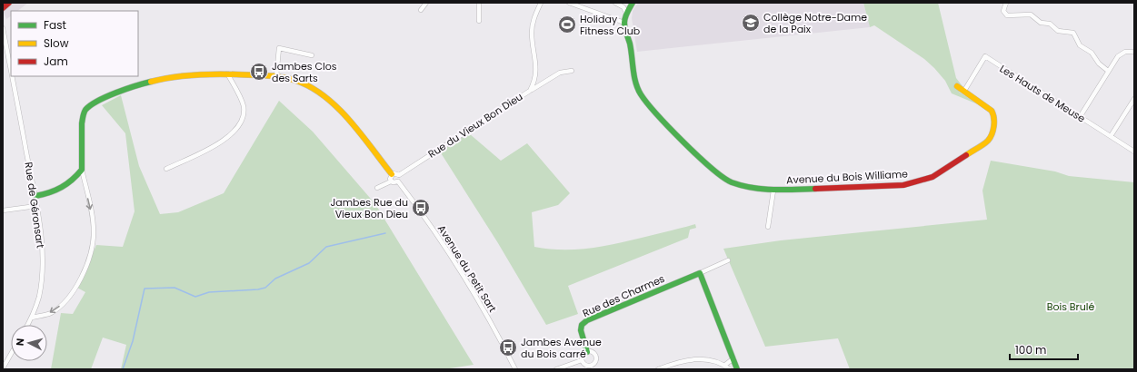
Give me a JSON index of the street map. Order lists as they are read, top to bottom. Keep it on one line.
{"streets":{"street":["Les Hauts de Meuse","Rue du Vieux Bon Dieu","Avenue du Bois Williame","Rue de Géronsart","Avenue du Petit Sart","Rue des Charmes"]},"crossings":[["Les Hauts de Meuse","Avenue du Bois Williame"],["Rue du Vieux Bon Dieu","Avenue du Petit Sart"]],"parks":["Bois Brulé"],"places":{"school or university":["Collège Notre-Dame de la Paix"],"sports":["Holiday Fitness Club"],"bus stop":["Jambes Clos des Sarts","Jambes Rue du Vieux Bon Dieu","Jambes Avenue du Bois carré"]},"legend":["Fast","Slow","Jam"],"scale_bar":"100 m","north":"left"}
